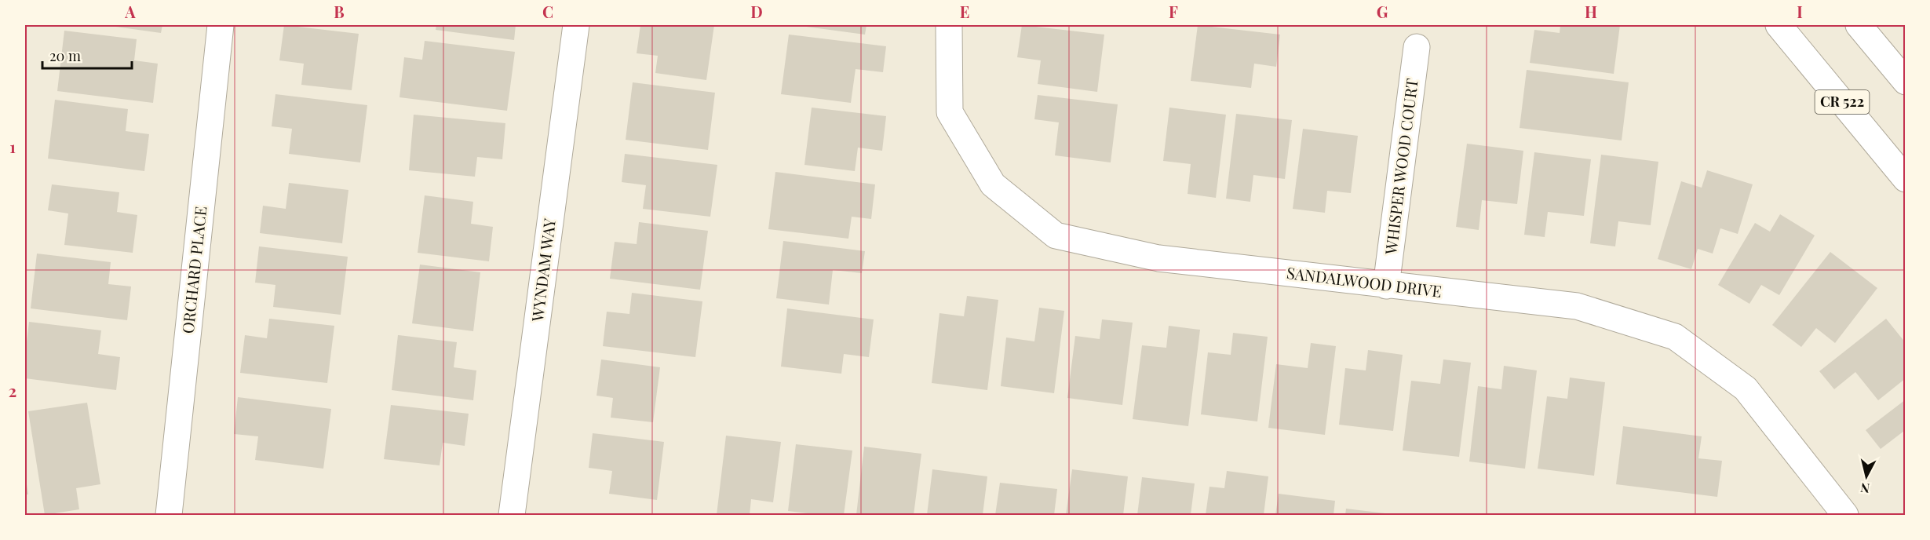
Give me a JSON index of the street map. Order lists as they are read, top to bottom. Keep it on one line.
{"streets":{"street":["CR 522","WHISPER WOOD COURT","ORCHARD PLACE","WYNDAM WAY","SANDALWOOD DRIVE"]},"crossings":[["WHISPER WOOD COURT","SANDALWOOD DRIVE"]],"scale_bar":"20 m","north":"bottom","grid":{"columns":["A","B","C","D","E","F","G","H","I"],"rows":["1","2"]}}
